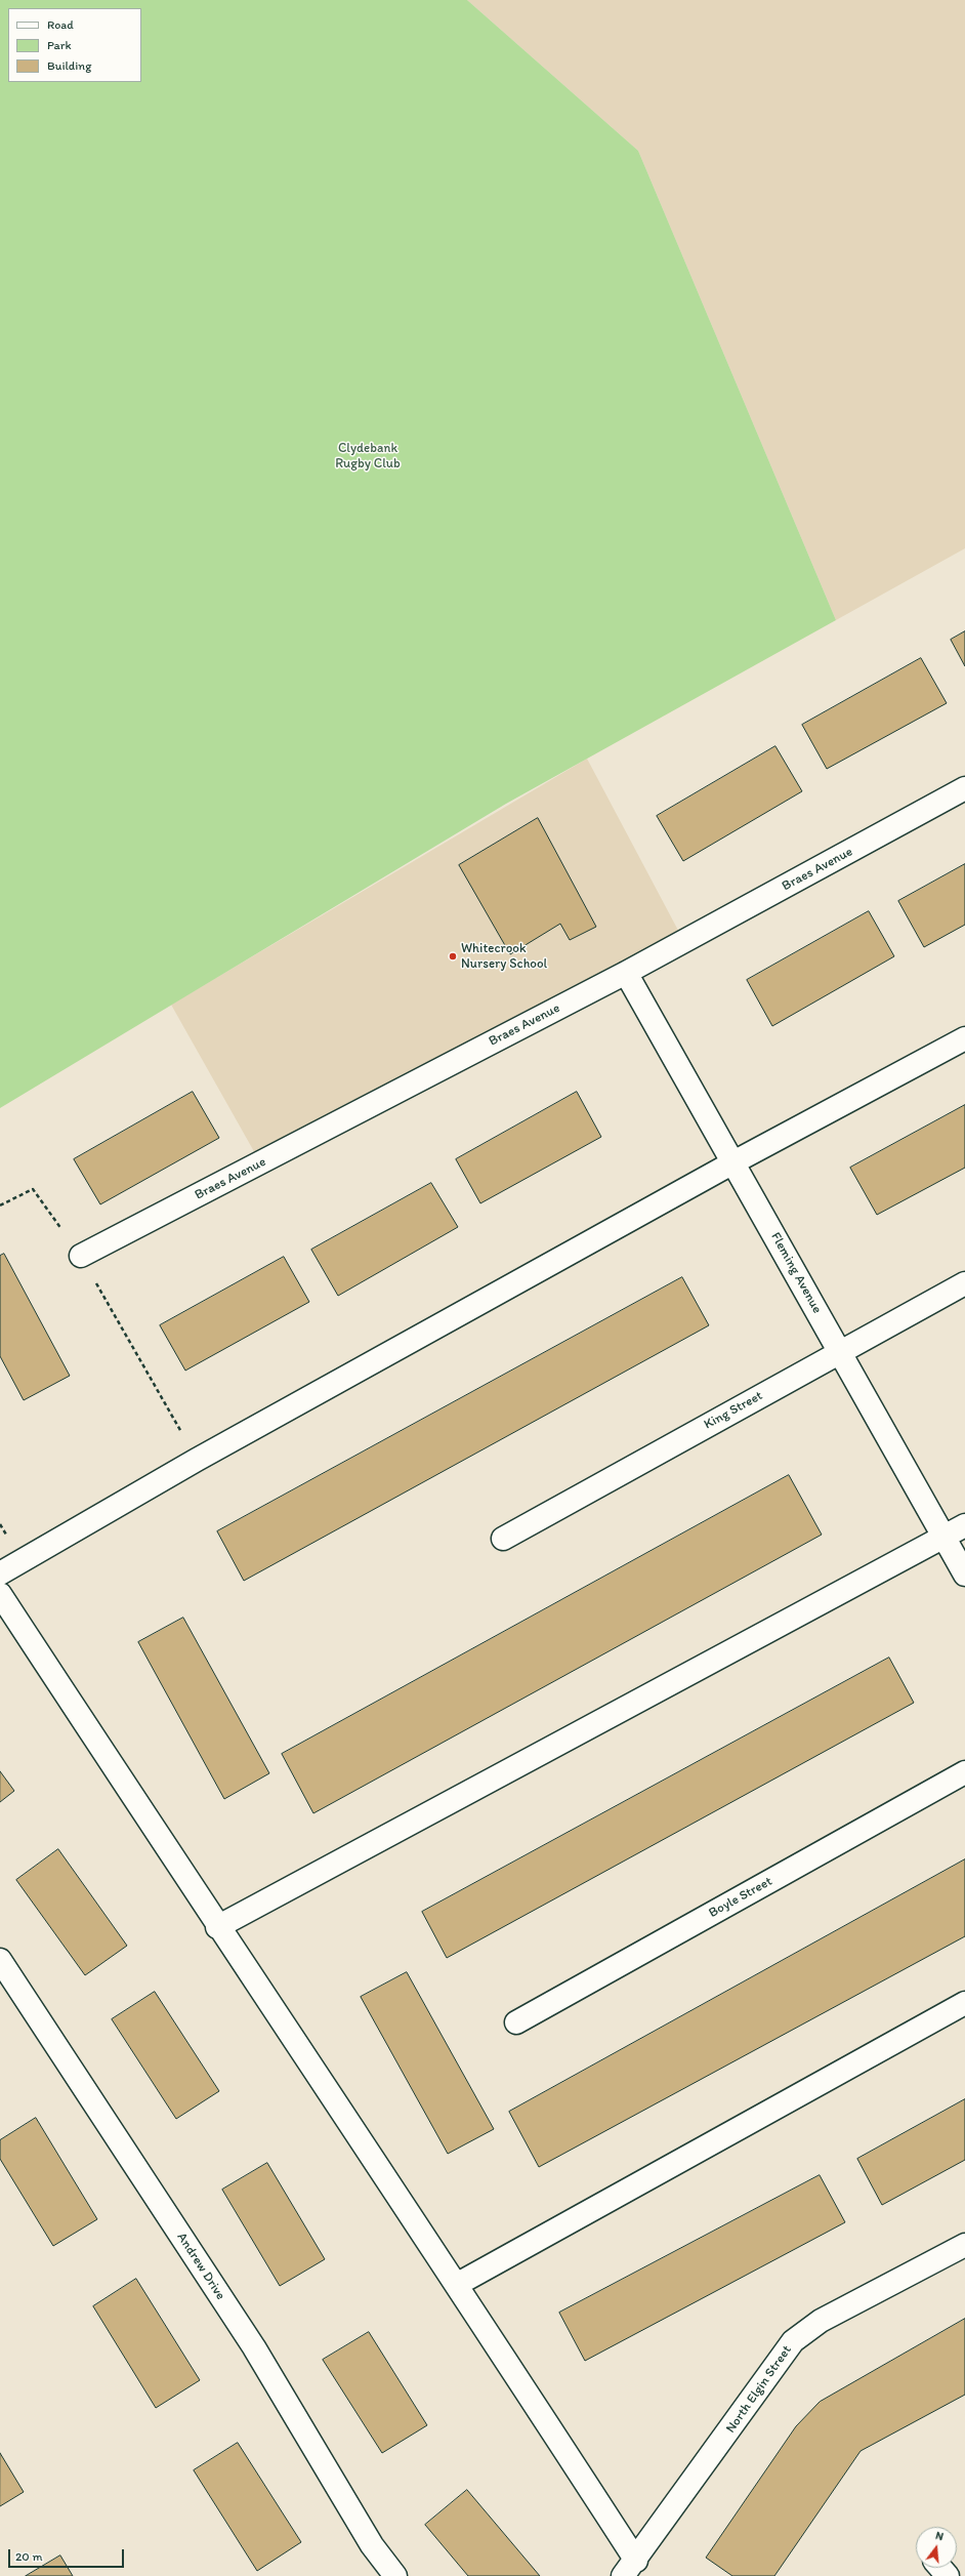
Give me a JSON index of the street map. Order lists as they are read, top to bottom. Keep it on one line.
{"streets":{"street":["Braes Avenue","Fleming Avenue","King Street","Boyle Street","Andrew Drive","North Elgin Street"]},"crossings":[["Braes Avenue","Fleming Avenue"],["Fleming Avenue","King Street"]],"parks":["Clydebank Rugby Club"],"places":["Whitecrook Nursery School"],"legend":["Road","Park","Building"],"scale_bar":"20 m","north":"top"}
